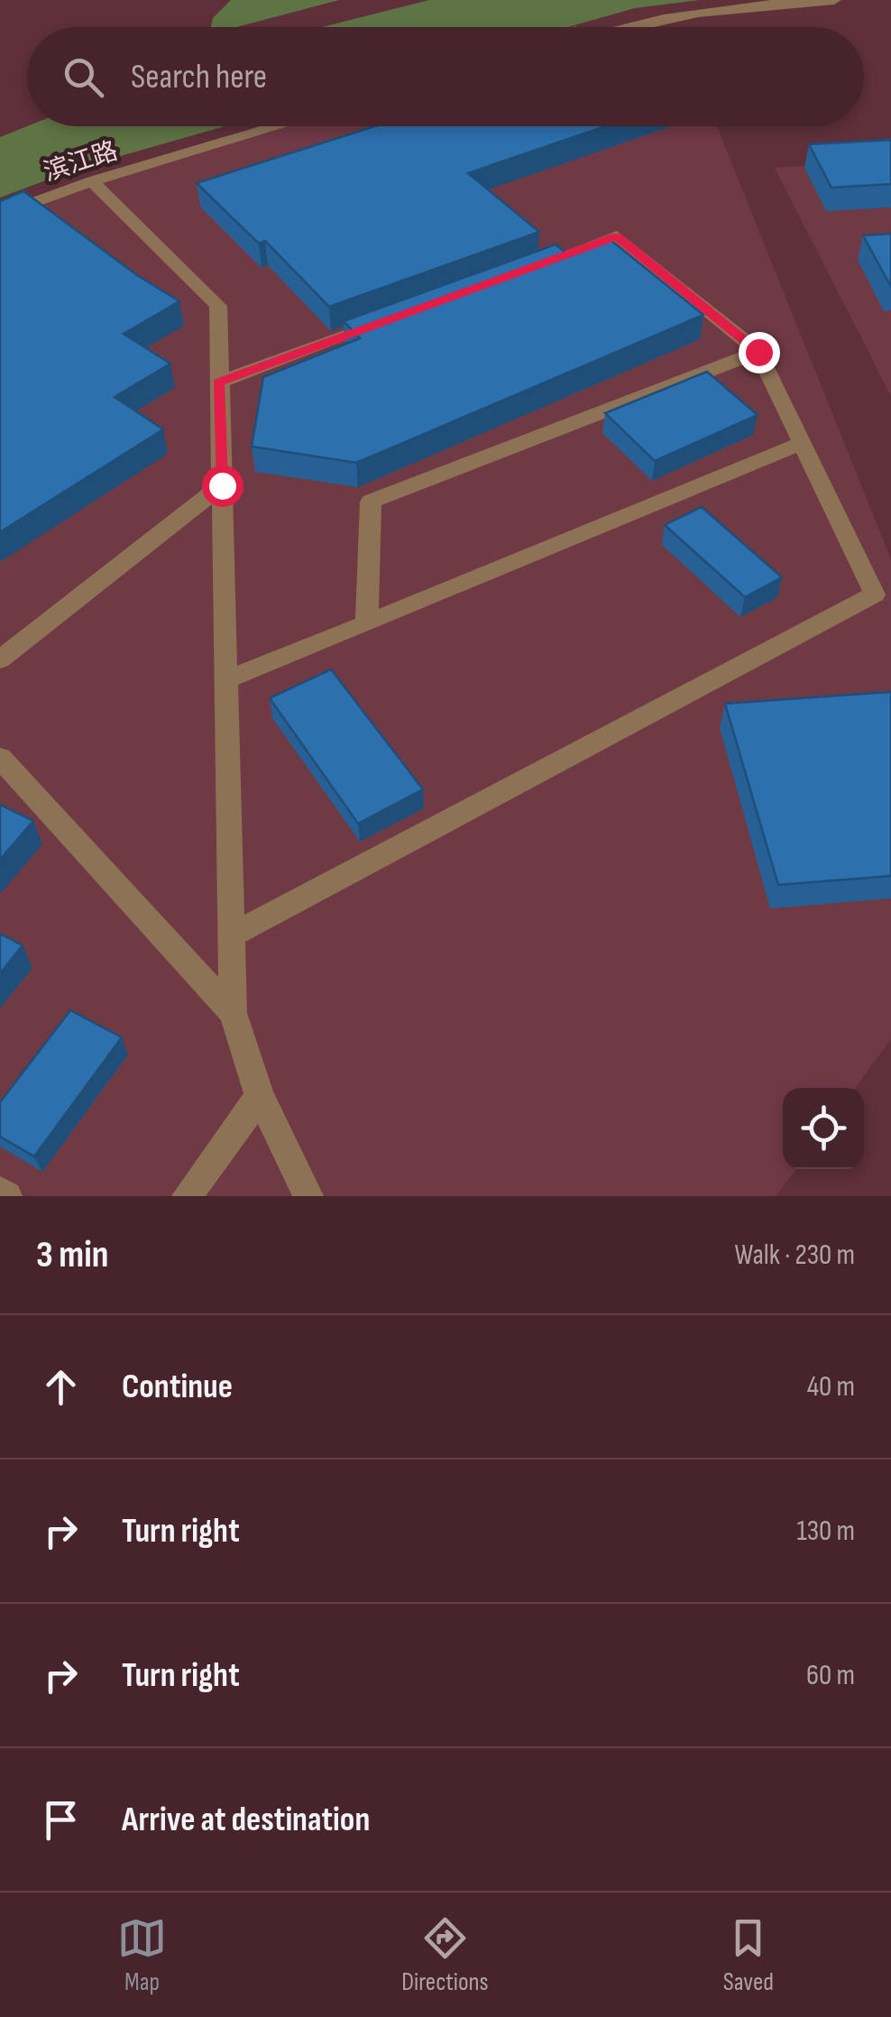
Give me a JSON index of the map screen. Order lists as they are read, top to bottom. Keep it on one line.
{"streets":{"street":["滨江路"]},"page":{"search":"Search here","heading":["3 min","Walk · 230 m"],"list":[["Continue","40 m"],["Turn right","130 m"],["Turn right","60 m"],"Arrive at destination"],"nav":["Map","Directions","Saved"]}}
